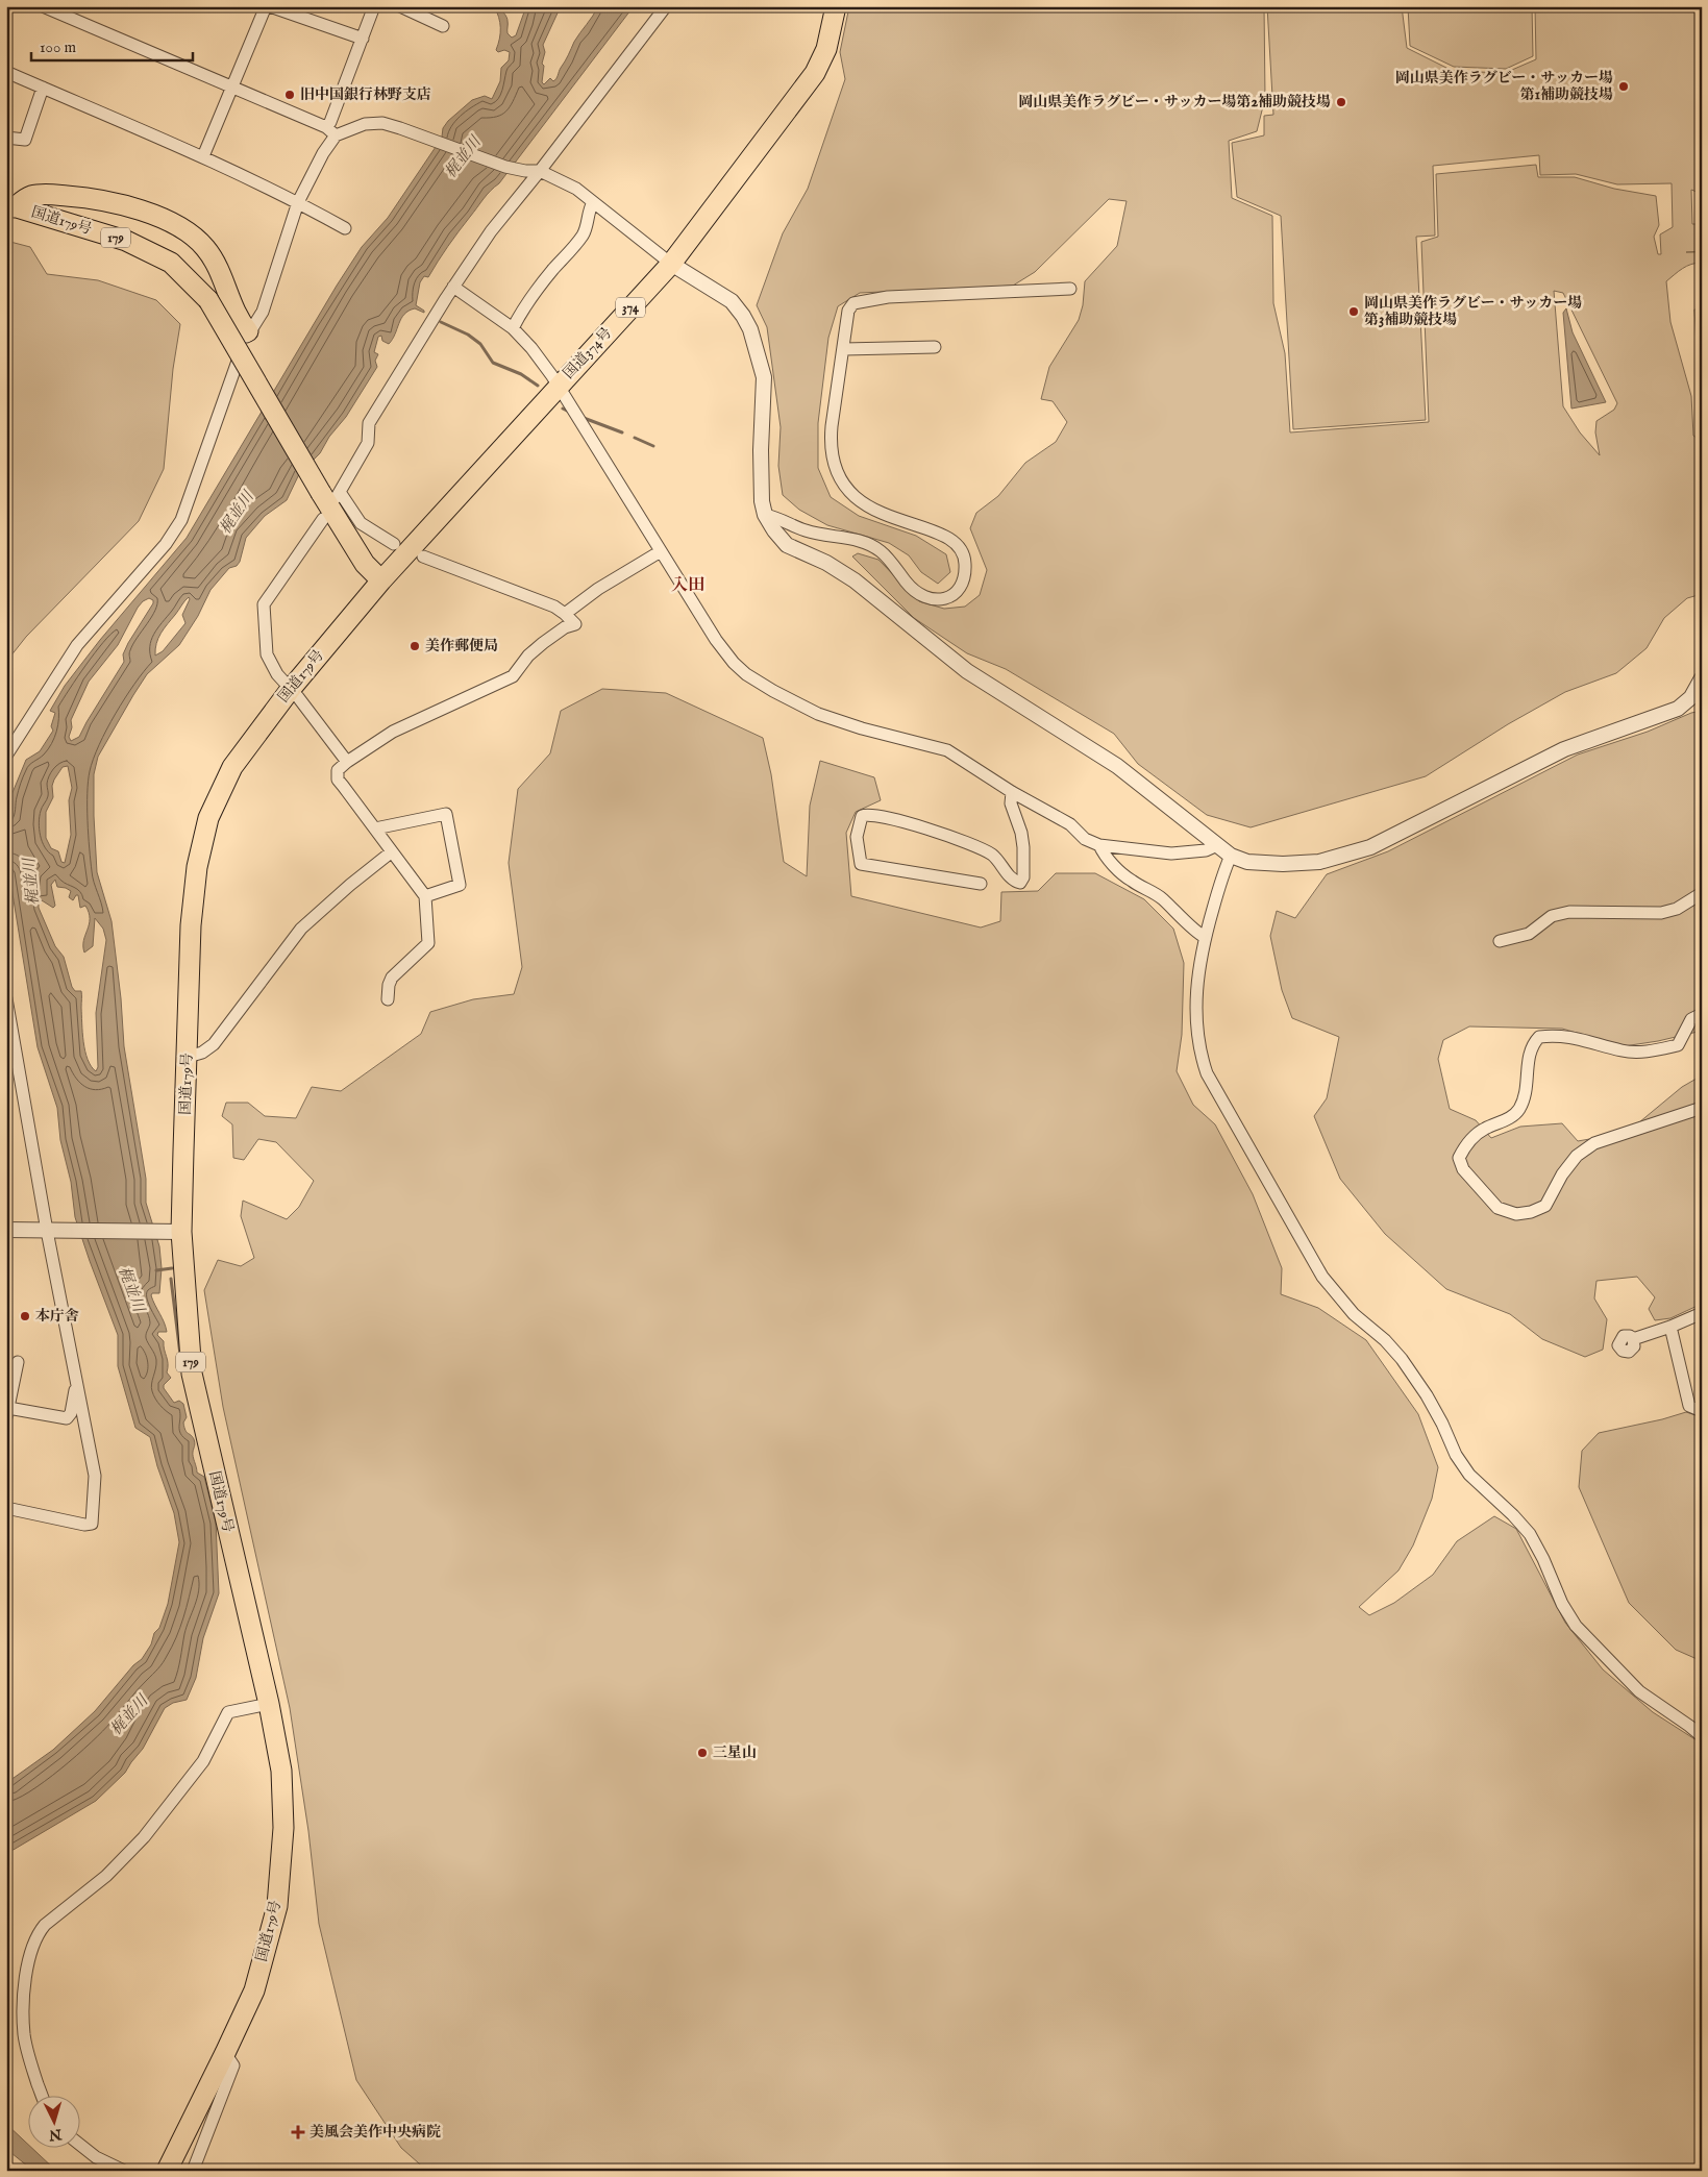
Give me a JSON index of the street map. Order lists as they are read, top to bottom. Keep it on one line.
{"streets":{"highway":["国道179号","179","374","国道374号"]},"crossings":[["国道179号","国道374号"]],"districts":["入田"],"water":["梶並川"],"places":{"other":["岡山県美作ラグビー・サッカー場 第1補助競技場","旧中国銀行林野支店","岡山県美作ラグビー・サッカー場第2補助競技場","岡山県美作ラグビー・サッカー場 第3補助競技場","美作郵便局","本庁舎","三星山"],"health":["美風会美作中央病院"]},"scale_bar":"100 m","north":"bottom"}
